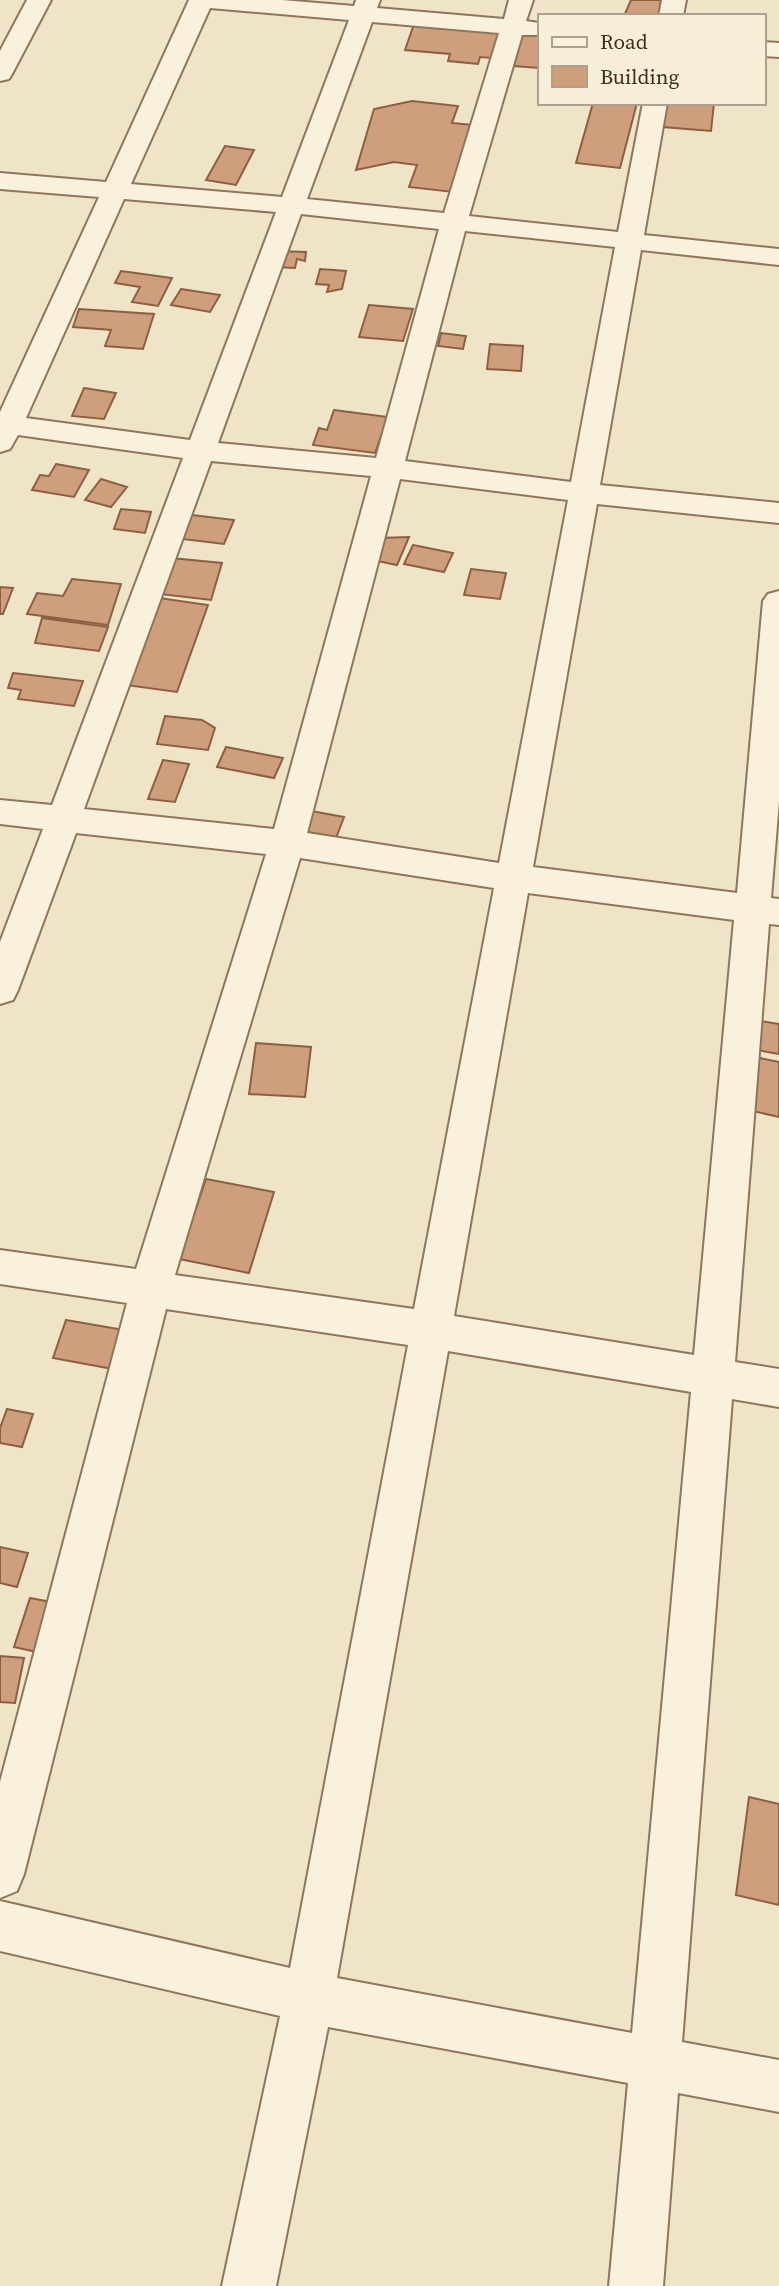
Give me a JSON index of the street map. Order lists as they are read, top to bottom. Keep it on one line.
{"legend":["Road","Building"]}
